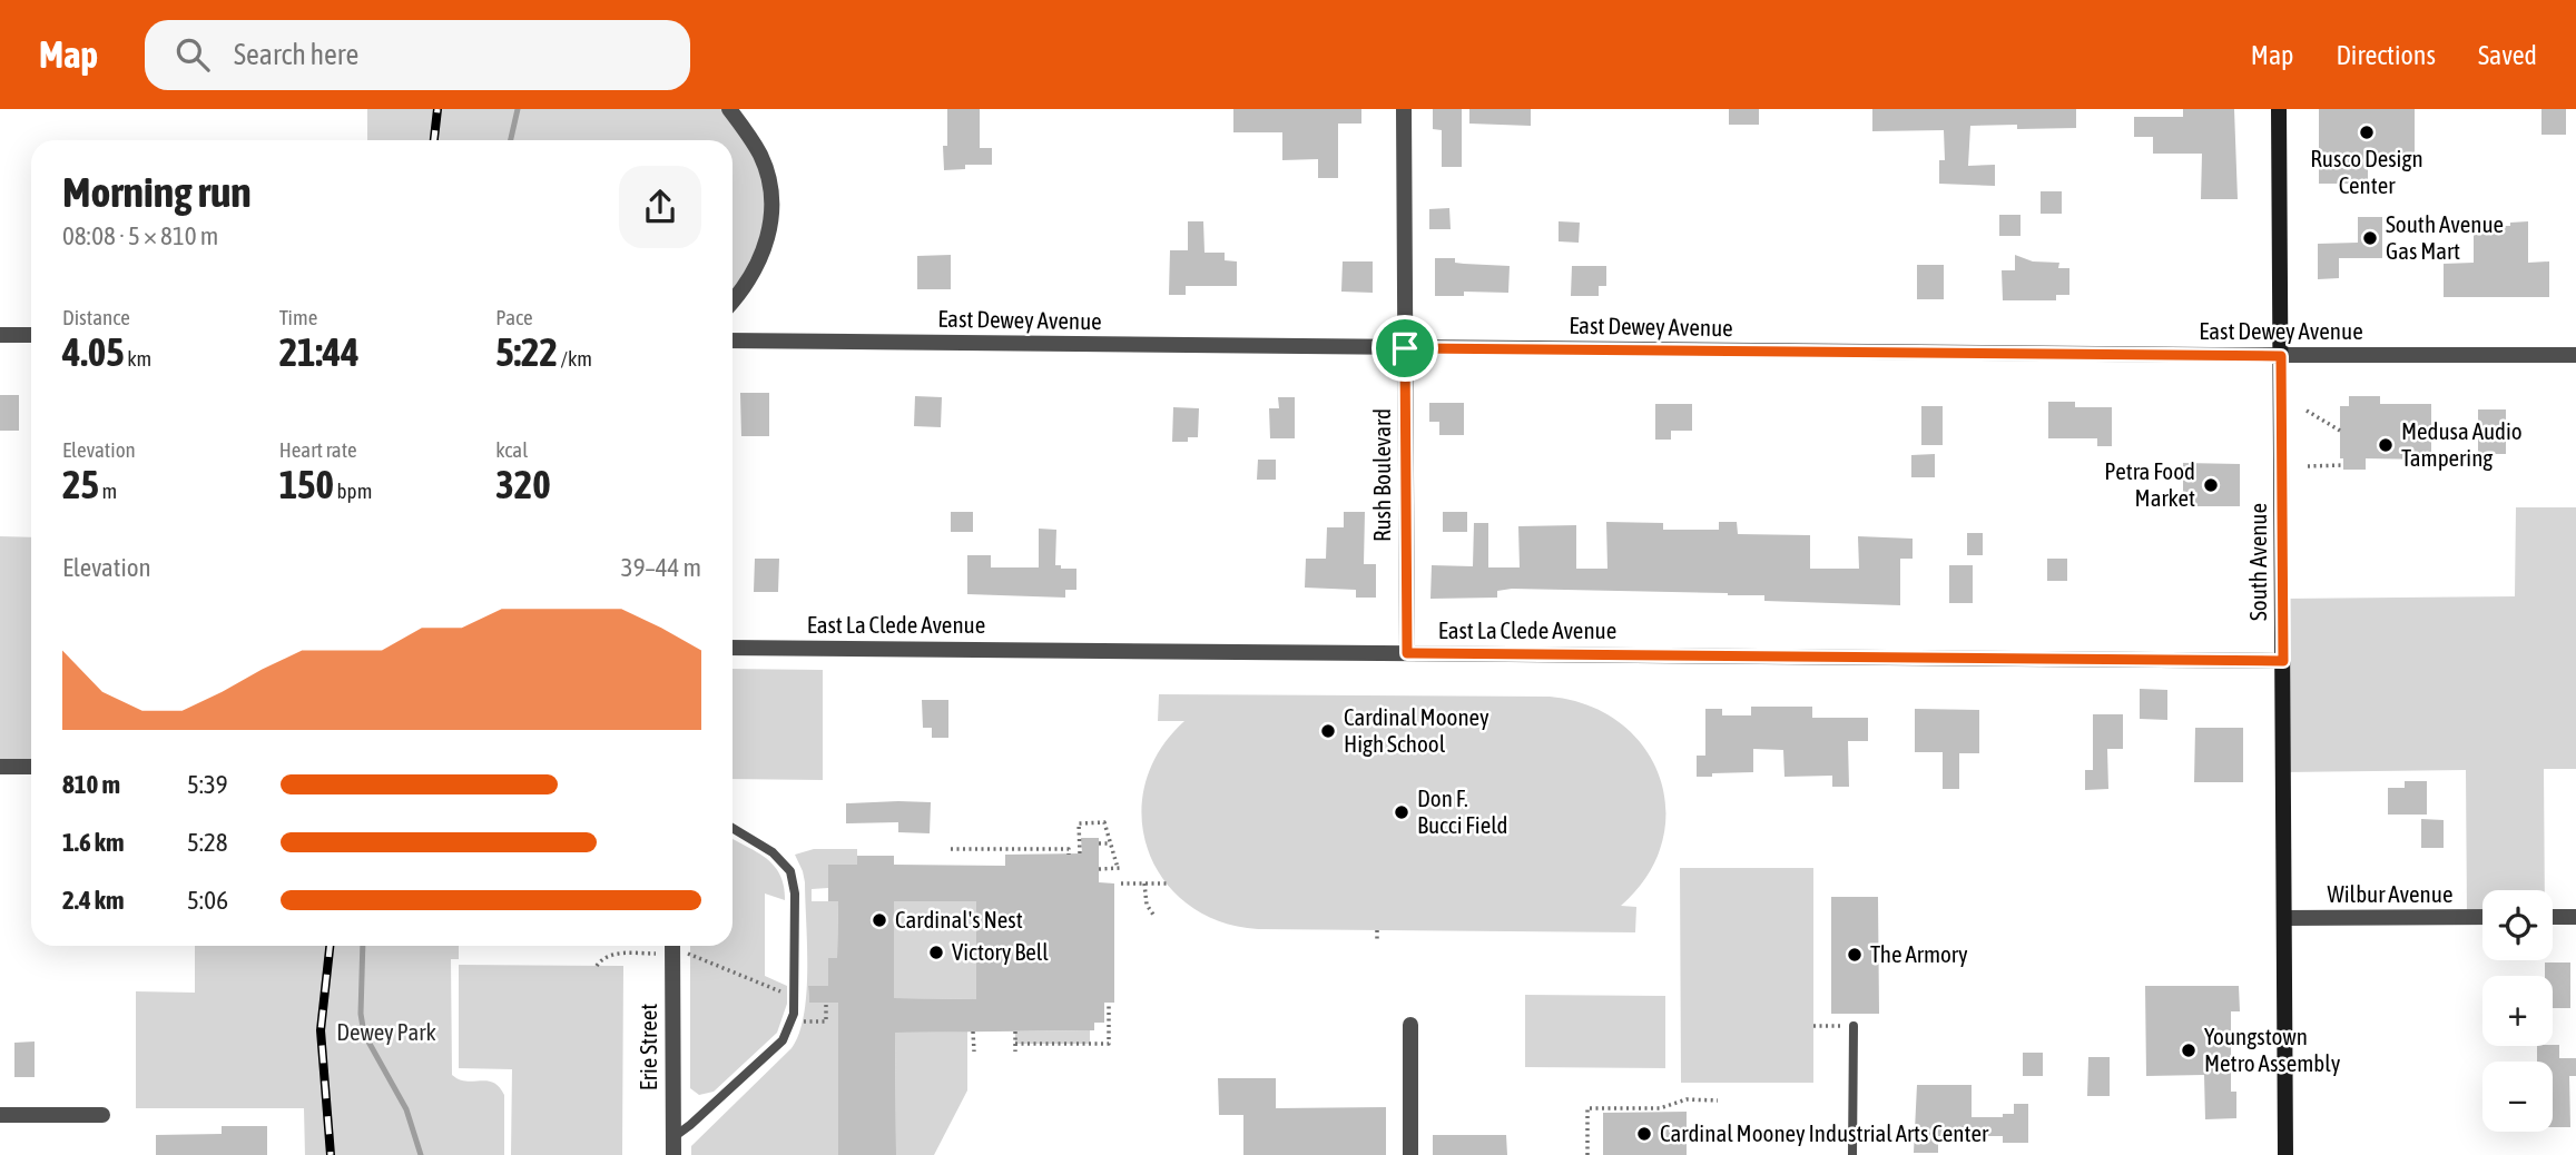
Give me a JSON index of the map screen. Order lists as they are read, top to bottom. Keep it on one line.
{"streets":{"main road":["South Avenue"],"street":["East Dewey Avenue","Rush Boulevard","East La Clede Avenue","Wilbur Avenue","Erie Street"]},"crossings":[["East Dewey Avenue","Rush Boulevard"],["East Dewey Avenue","South Avenue"],["Rush Boulevard","East La Clede Avenue"],["South Avenue","East La Clede Avenue"],["South Avenue","Wilbur Avenue"]],"parks":["Dewey Park"],"places":["Rusco Design Center","South Avenue Gas Mart","Medusa Audio Tampering","Petra Food Market","Cardinal Mooney High School","Don F. Bucci Field","Cardinal's Nest","Victory Bell","The Armory","Youngstown Metro Assembly","Cardinal Mooney Industrial Arts Center"],"page":{"header":"Map","search":"Search here","nav":["Map","Directions","Saved"],"heading":["Morning run","08:08 · 5 × 810 m"],"stats":[["Distance","4.05 km"],["Time","21:44"],["Pace","5:22 /km"],["Elevation","25 m"],["Heart rate","150 bpm"],["kcal","320"]],"chart":["Elevation","39–44 m"],"list":[{"name":"810 m","note":"5:39"},{"name":"1.6 km","note":"5:28"},{"name":"2.4 km","note":"5:06"}],"map_buttons":["+","−"]}}
